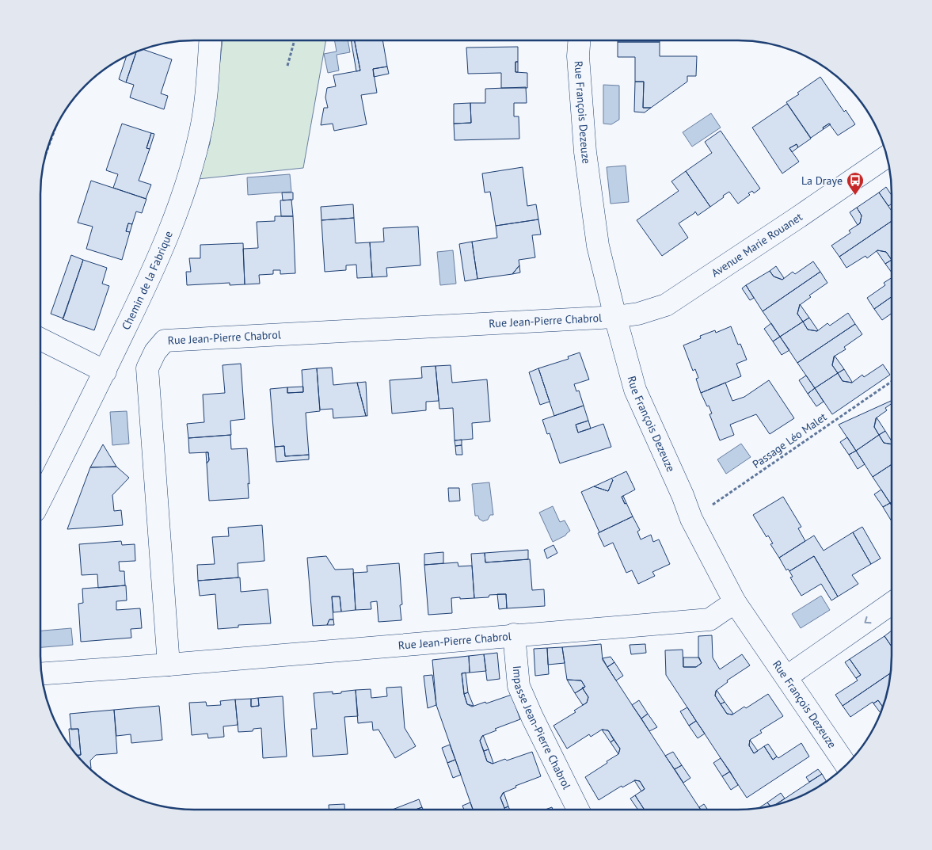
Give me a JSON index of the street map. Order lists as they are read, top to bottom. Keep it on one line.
{"streets":{"street":["Rue François Dezeuze","Avenue Marie Rouanet","Chemin de la Fabrique","Rue Jean-Pierre Chabrol","Impasse Jean-Pierre Chabrol"],"path":["Passage Léo Malet"]},"crossings":[["Rue François Dezeuze","Avenue Marie Rouanet"],["Rue François Dezeuze","Rue Jean-Pierre Chabrol"],["Rue François Dezeuze","Passage Léo Malet"],["Avenue Marie Rouanet","Rue Jean-Pierre Chabrol"],["Rue Jean-Pierre Chabrol","Impasse Jean-Pierre Chabrol"]],"places":{"bus stop":["La Draye"]}}
